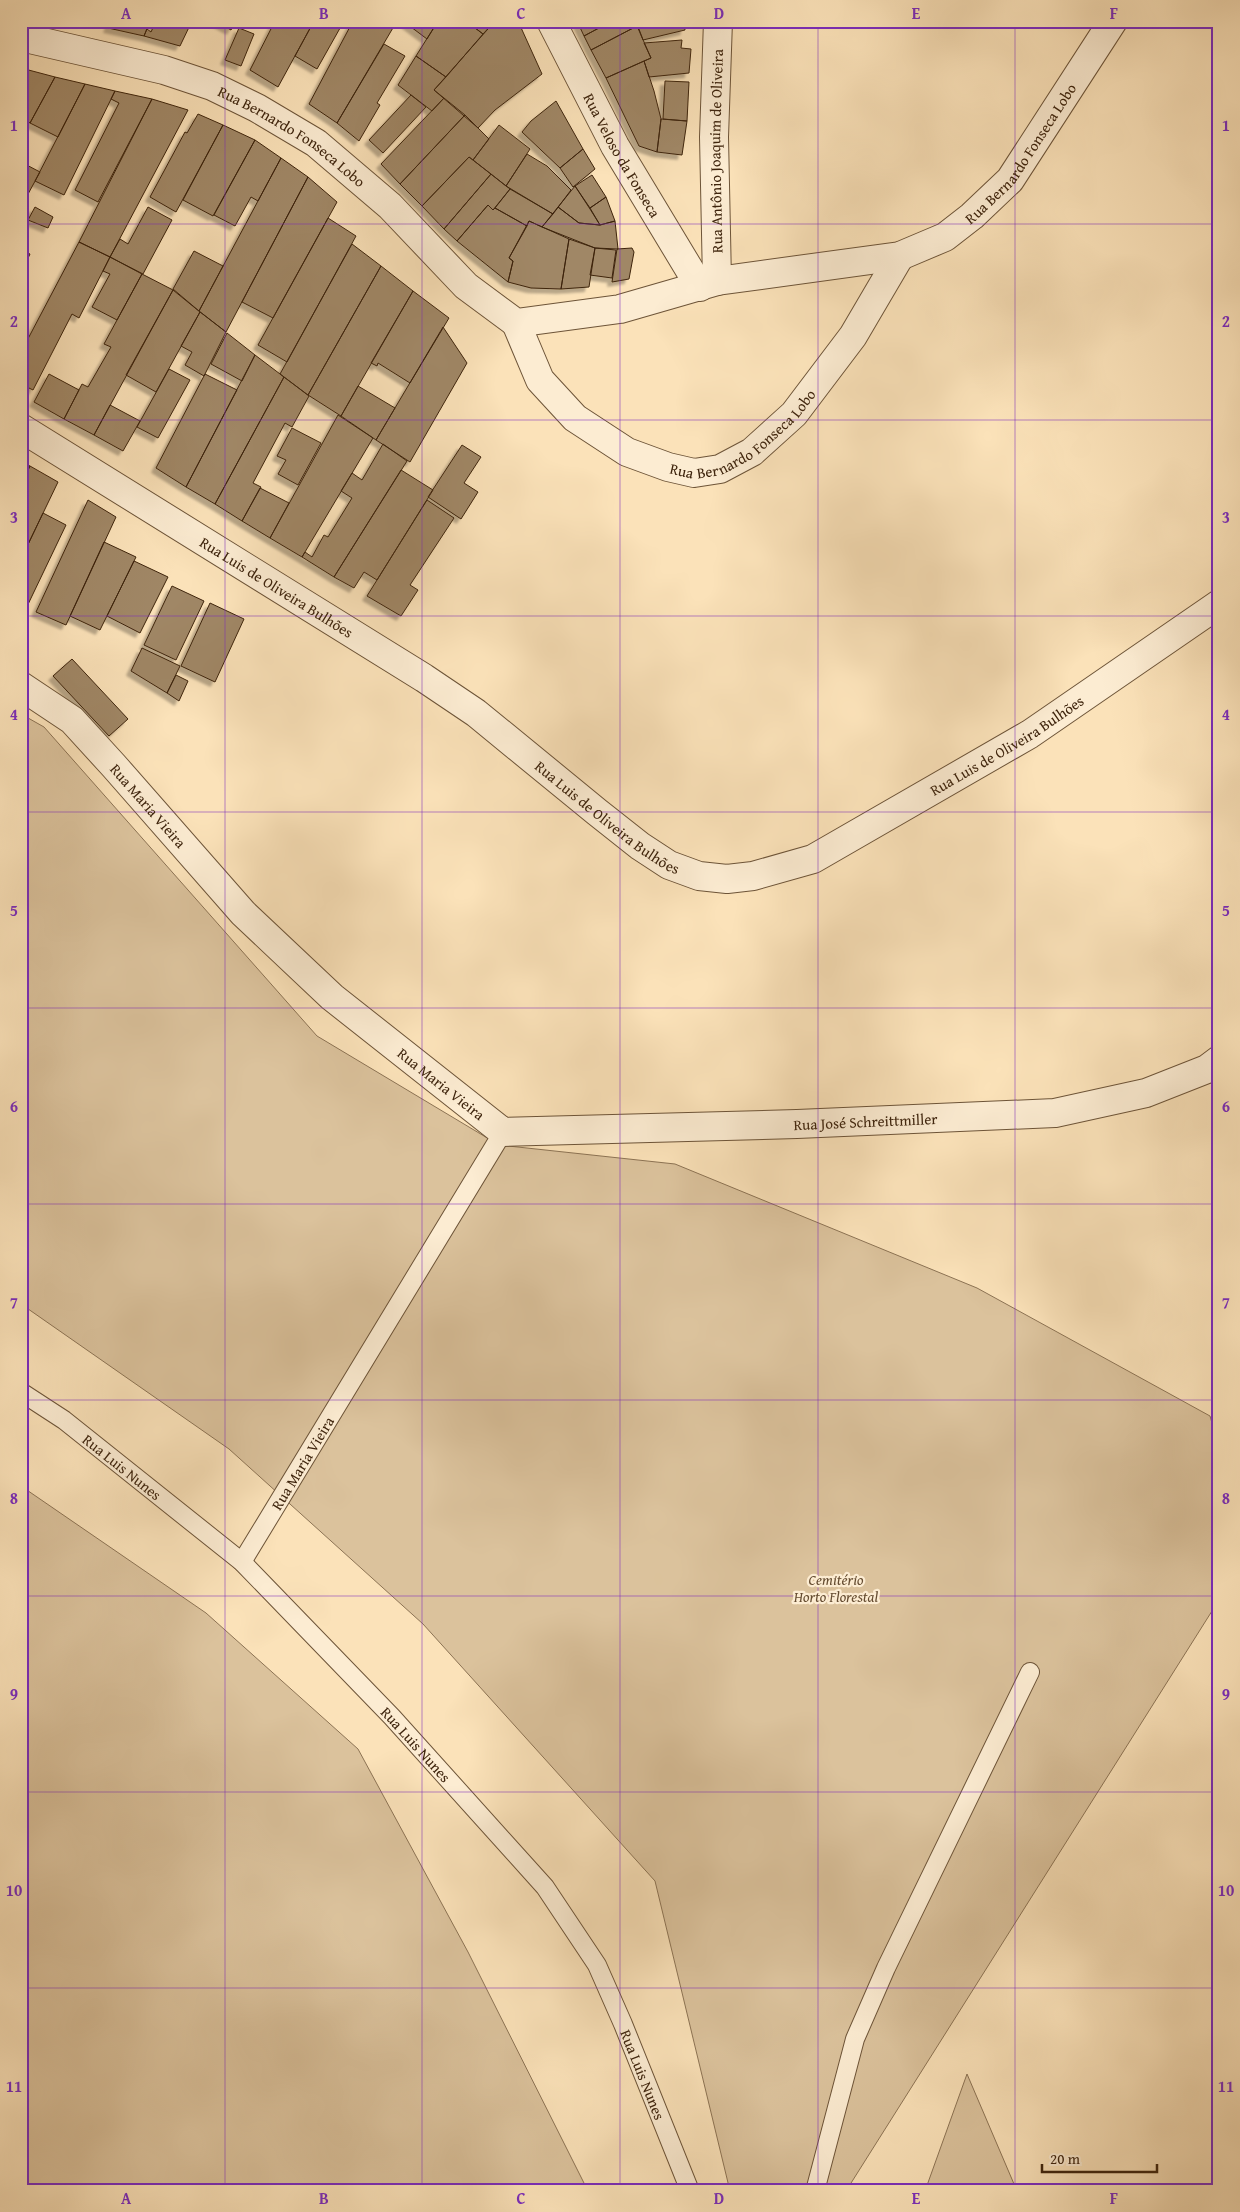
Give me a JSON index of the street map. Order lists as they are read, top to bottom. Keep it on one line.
{"streets":{"street":["Rua Bernardo Fonseca Lobo","Rua Antônio Joaquim de Oliveira","Rua Veloso da Fonseca","Rua Luis de Oliveira Bulhões","Rua Maria Vieira","Rua José Schreittmiller"],"lane":["Rua Luis Nunes"]},"crossings":[["Rua Bernardo Fonseca Lobo","Rua Antônio Joaquim de Oliveira"],["Rua Bernardo Fonseca Lobo","Rua Veloso da Fonseca"],["Rua Antônio Joaquim de Oliveira","Rua Veloso da Fonseca"],["Rua Maria Vieira","Rua José Schreittmiller"],["Rua Maria Vieira","Rua Luis Nunes"]],"parks":["Cemitério Horto Florestal"],"scale_bar":"20 m","grid":{"columns":["A","B","C","D","E","F"],"rows":["1","2","3","4","5","6","7","8","9","10","11"]}}
